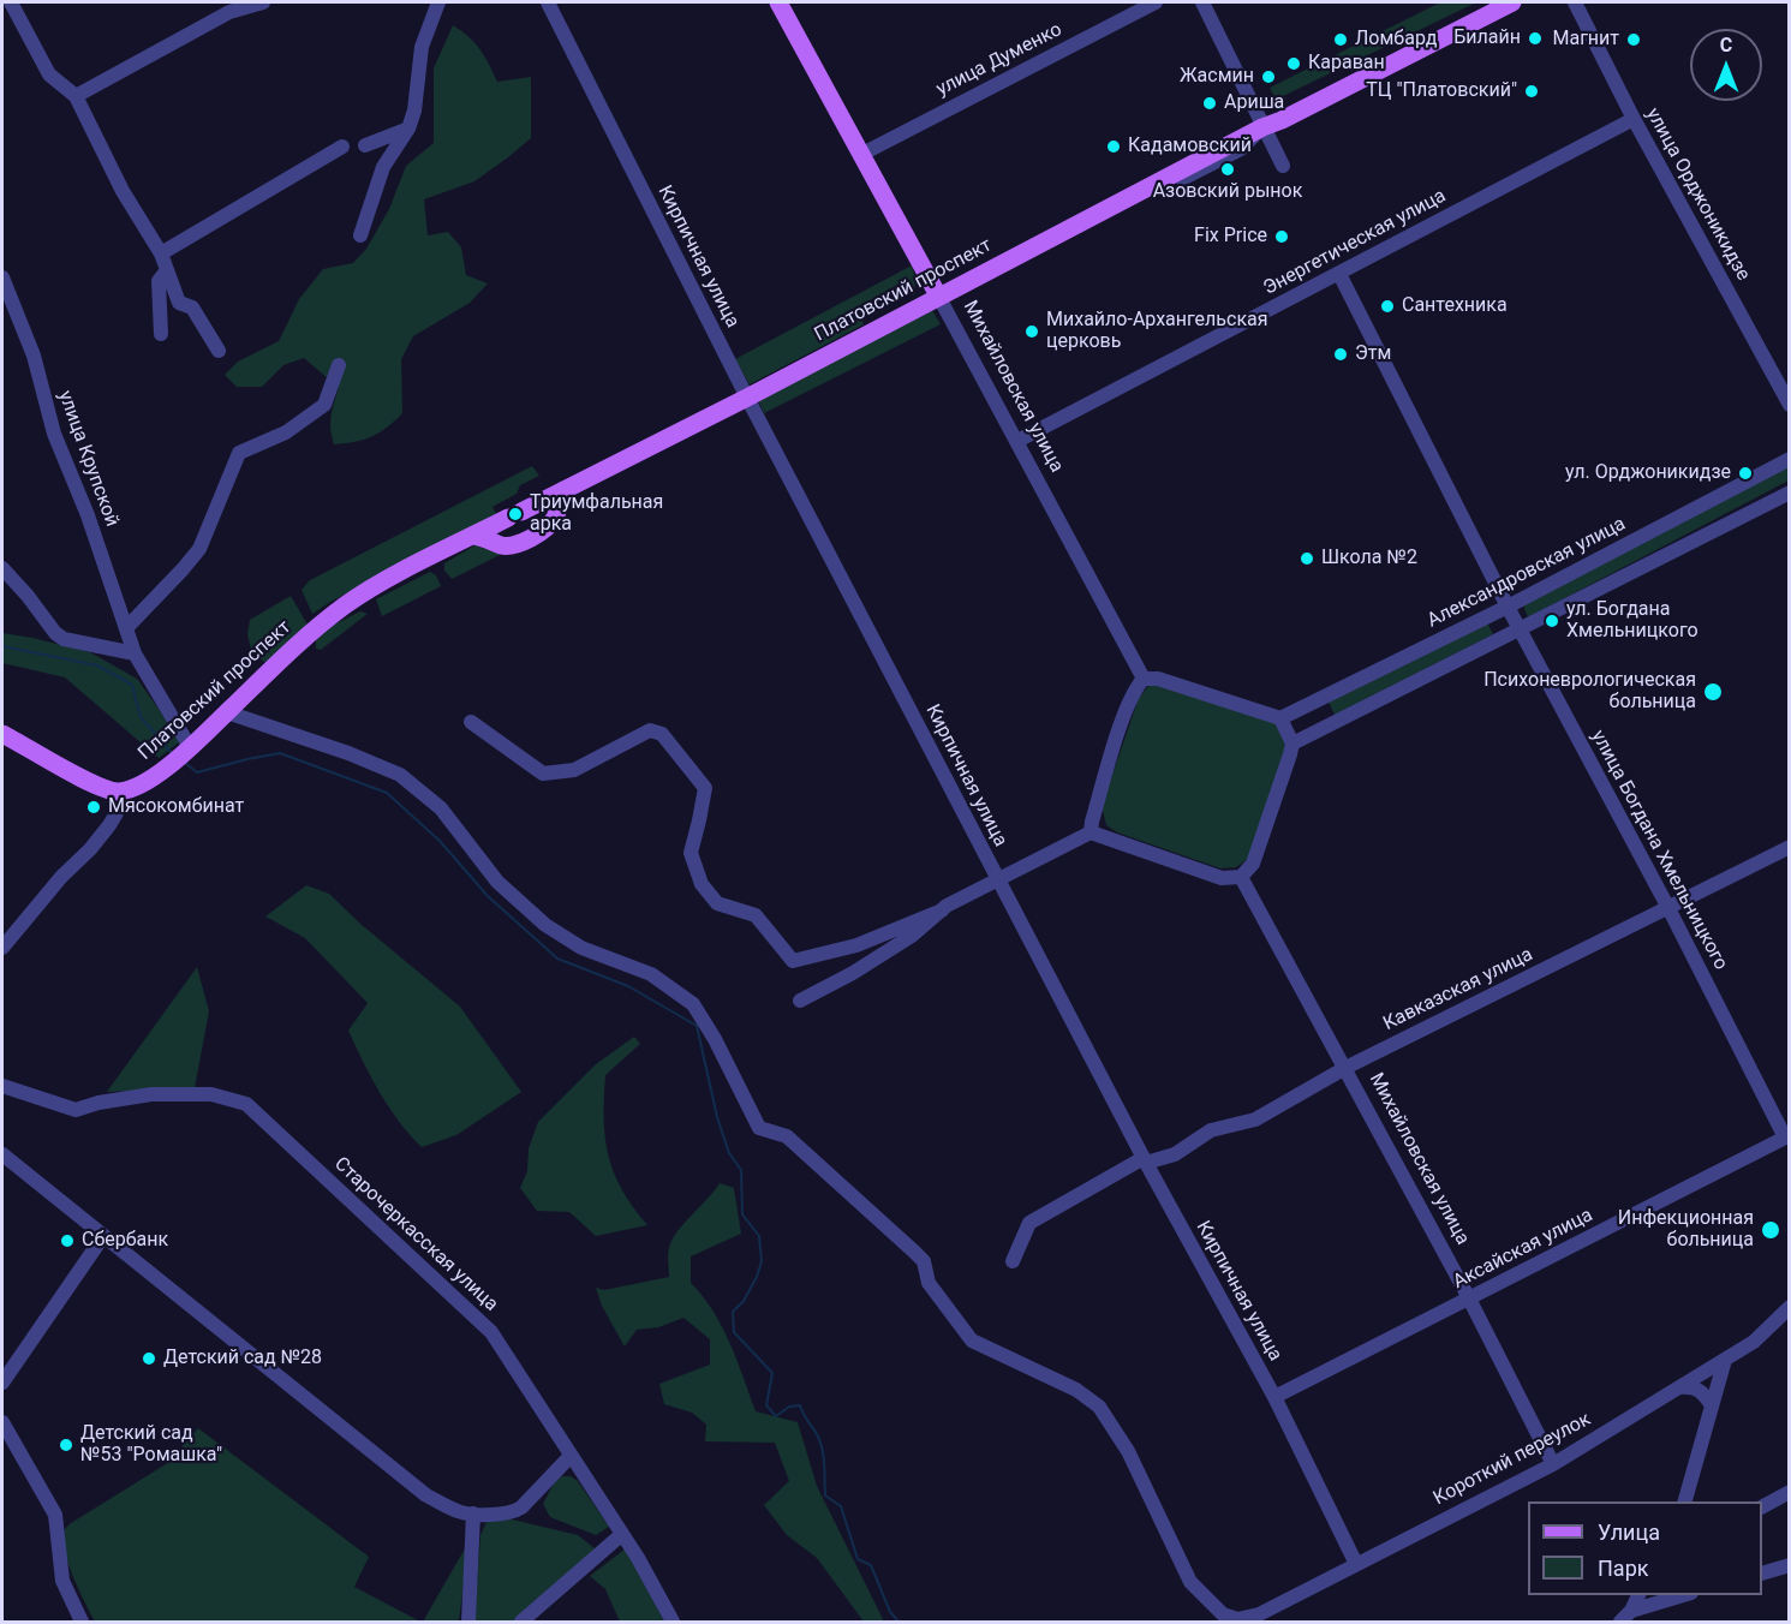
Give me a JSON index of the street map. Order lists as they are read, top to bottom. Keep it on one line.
{"streets":{"main road":["Платовский проспект","Михайловская улица"],"street":["улица Думенко","улица Орджоникидзе","Энергетическая улица","Кирпичная улица","улица Крупской","Александровская улица","улица Богдана Хмельницкого","Кавказская улица","Старочеркасская улица","Аксайская улица","Короткий переулок"]},"crossings":[["улица Думенко","Михайловская улица"],["улица Орджоникидзе","Энергетическая улица"],["Энергетическая улица","Михайловская улица"],["Энергетическая улица","улица Богдана Хмельницкого"],["Кирпичная улица","Платовский проспект"],["Кирпичная улица","Кавказская улица"],["Кирпичная улица","Аксайская улица"],["Кирпичная улица","Короткий переулок"],["Платовский проспект","Михайловская улица"],["Платовский проспект","улица Крупской"],["Платовский проспект","Короткий переулок"],["Михайловская улица","Кавказская улица"],["Михайловская улица","Аксайская улица"],["Михайловская улица","Короткий переулок"],["Александровская улица","улица Богдана Хмельницкого"],["улица Богдана Хмельницкого","Кавказская улица"],["улица Богдана Хмельницкого","Аксайская улица"]],"places":["Билайн","Ломбард","Магнит","Караван","Жасмин","ТЦ \"Платовский\"","Ариша","Кадамовский","Азовский рынок","Fix Price","Сантехника","Михайло-Архангельская церковь","Этм","ул. Орджоникидзе","Триумфальная арка","Школа №2","ул. Богдана Хмельницкого","Психоневрологическая больница","Мясокомбинат","Инфекционная больница","Сбербанк","Детский сад №28","Детский сад №53 \"Ромашка\""],"legend":["Улица","Парк"],"north":"top"}
